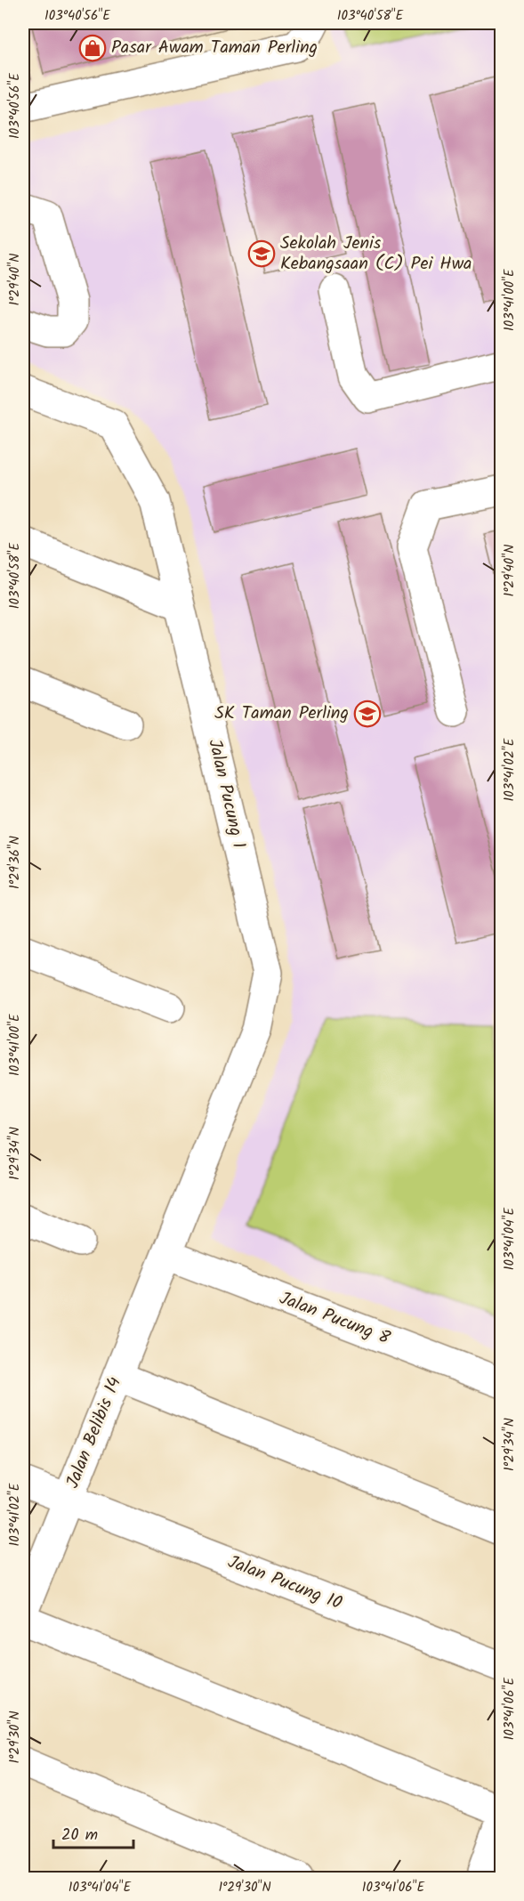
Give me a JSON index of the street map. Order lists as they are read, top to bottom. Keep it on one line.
{"streets":{"street":["Jalan Pucung 1","Jalan Pucung 8","Jalan Belibis 14","Jalan Pucung 10"]},"crossings":[["Jalan Pucung 1","Jalan Pucung 8"],["Jalan Pucung 1","Jalan Belibis 14"],["Jalan Pucung 8","Jalan Belibis 14"],["Jalan Belibis 14","Jalan Pucung 10"]],"places":{"shop":["Pasar Awam Taman Perling"],"school or university":["Sekolah Jenis Kebangsaan (C) Pei Hwa","SK Taman Perling"]},"scale_bar":"20 m","coordinates":["103°40'56\"E","103°40'58\"E","1°29'40\"N","103°41'00\"E","103°41'02\"E","1°29'36\"N","1°29'34\"N","103°41'04\"E","103°41'06\"E","1°29'30\"N"]}
